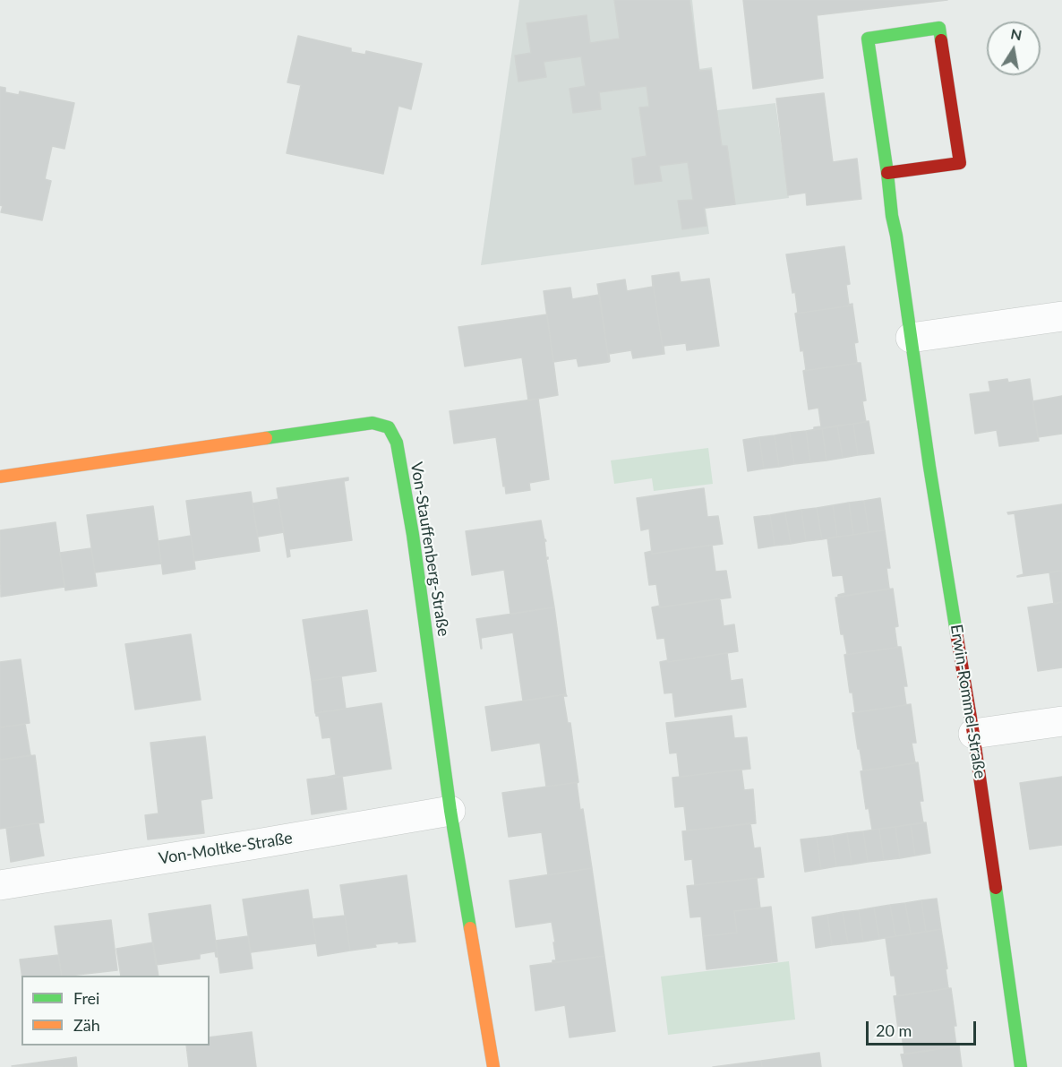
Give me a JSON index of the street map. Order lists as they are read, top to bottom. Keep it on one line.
{"streets":{"street":["Von-Stauffenberg-Straße","Erwin-Rommel-Straße","Von-Moltke-Straße"]},"crossings":[["Von-Stauffenberg-Straße","Von-Moltke-Straße"]],"legend":["Frei","Zäh"],"scale_bar":"20 m","north":"top"}
